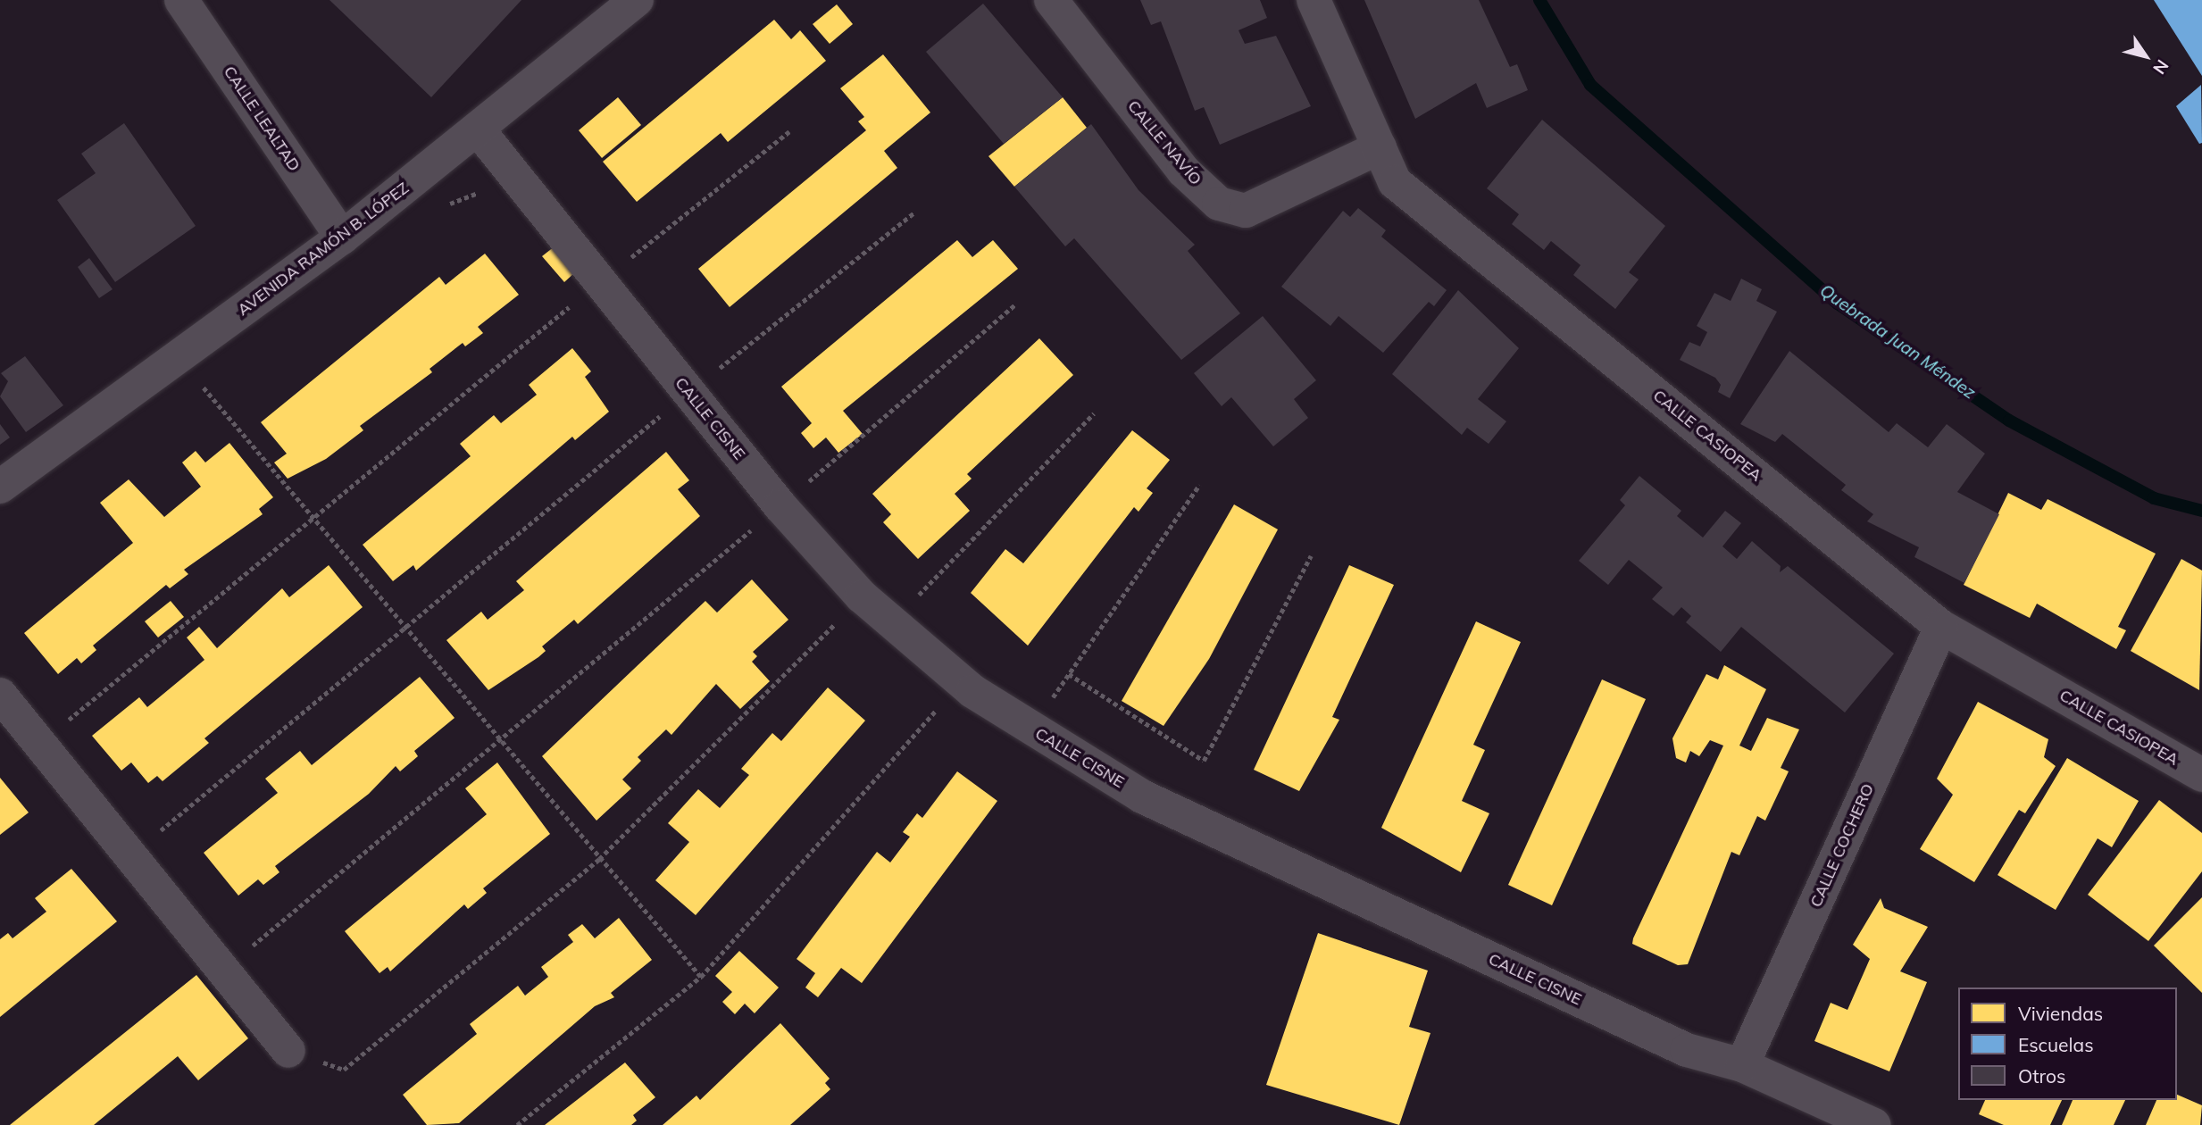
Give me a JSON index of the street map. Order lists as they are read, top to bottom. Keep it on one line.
{"streets":{"street":["CALLE LEALTAD","CALLE NAVÍO","AVENIDA RAMÓN B. LÓPEZ","CALLE CISNE","CALLE CASIOPEA","CALLE COCHERO"]},"crossings":[["CALLE LEALTAD","AVENIDA RAMÓN B. LÓPEZ"],["CALLE NAVÍO","CALLE CASIOPEA"],["AVENIDA RAMÓN B. LÓPEZ","CALLE CISNE"],["CALLE CISNE","CALLE COCHERO"],["CALLE CASIOPEA","CALLE COCHERO"]],"water":["Quebrada Juan Méndez"],"legend":["Viviendas","Escuelas","Otros"],"north":"bottom right"}
